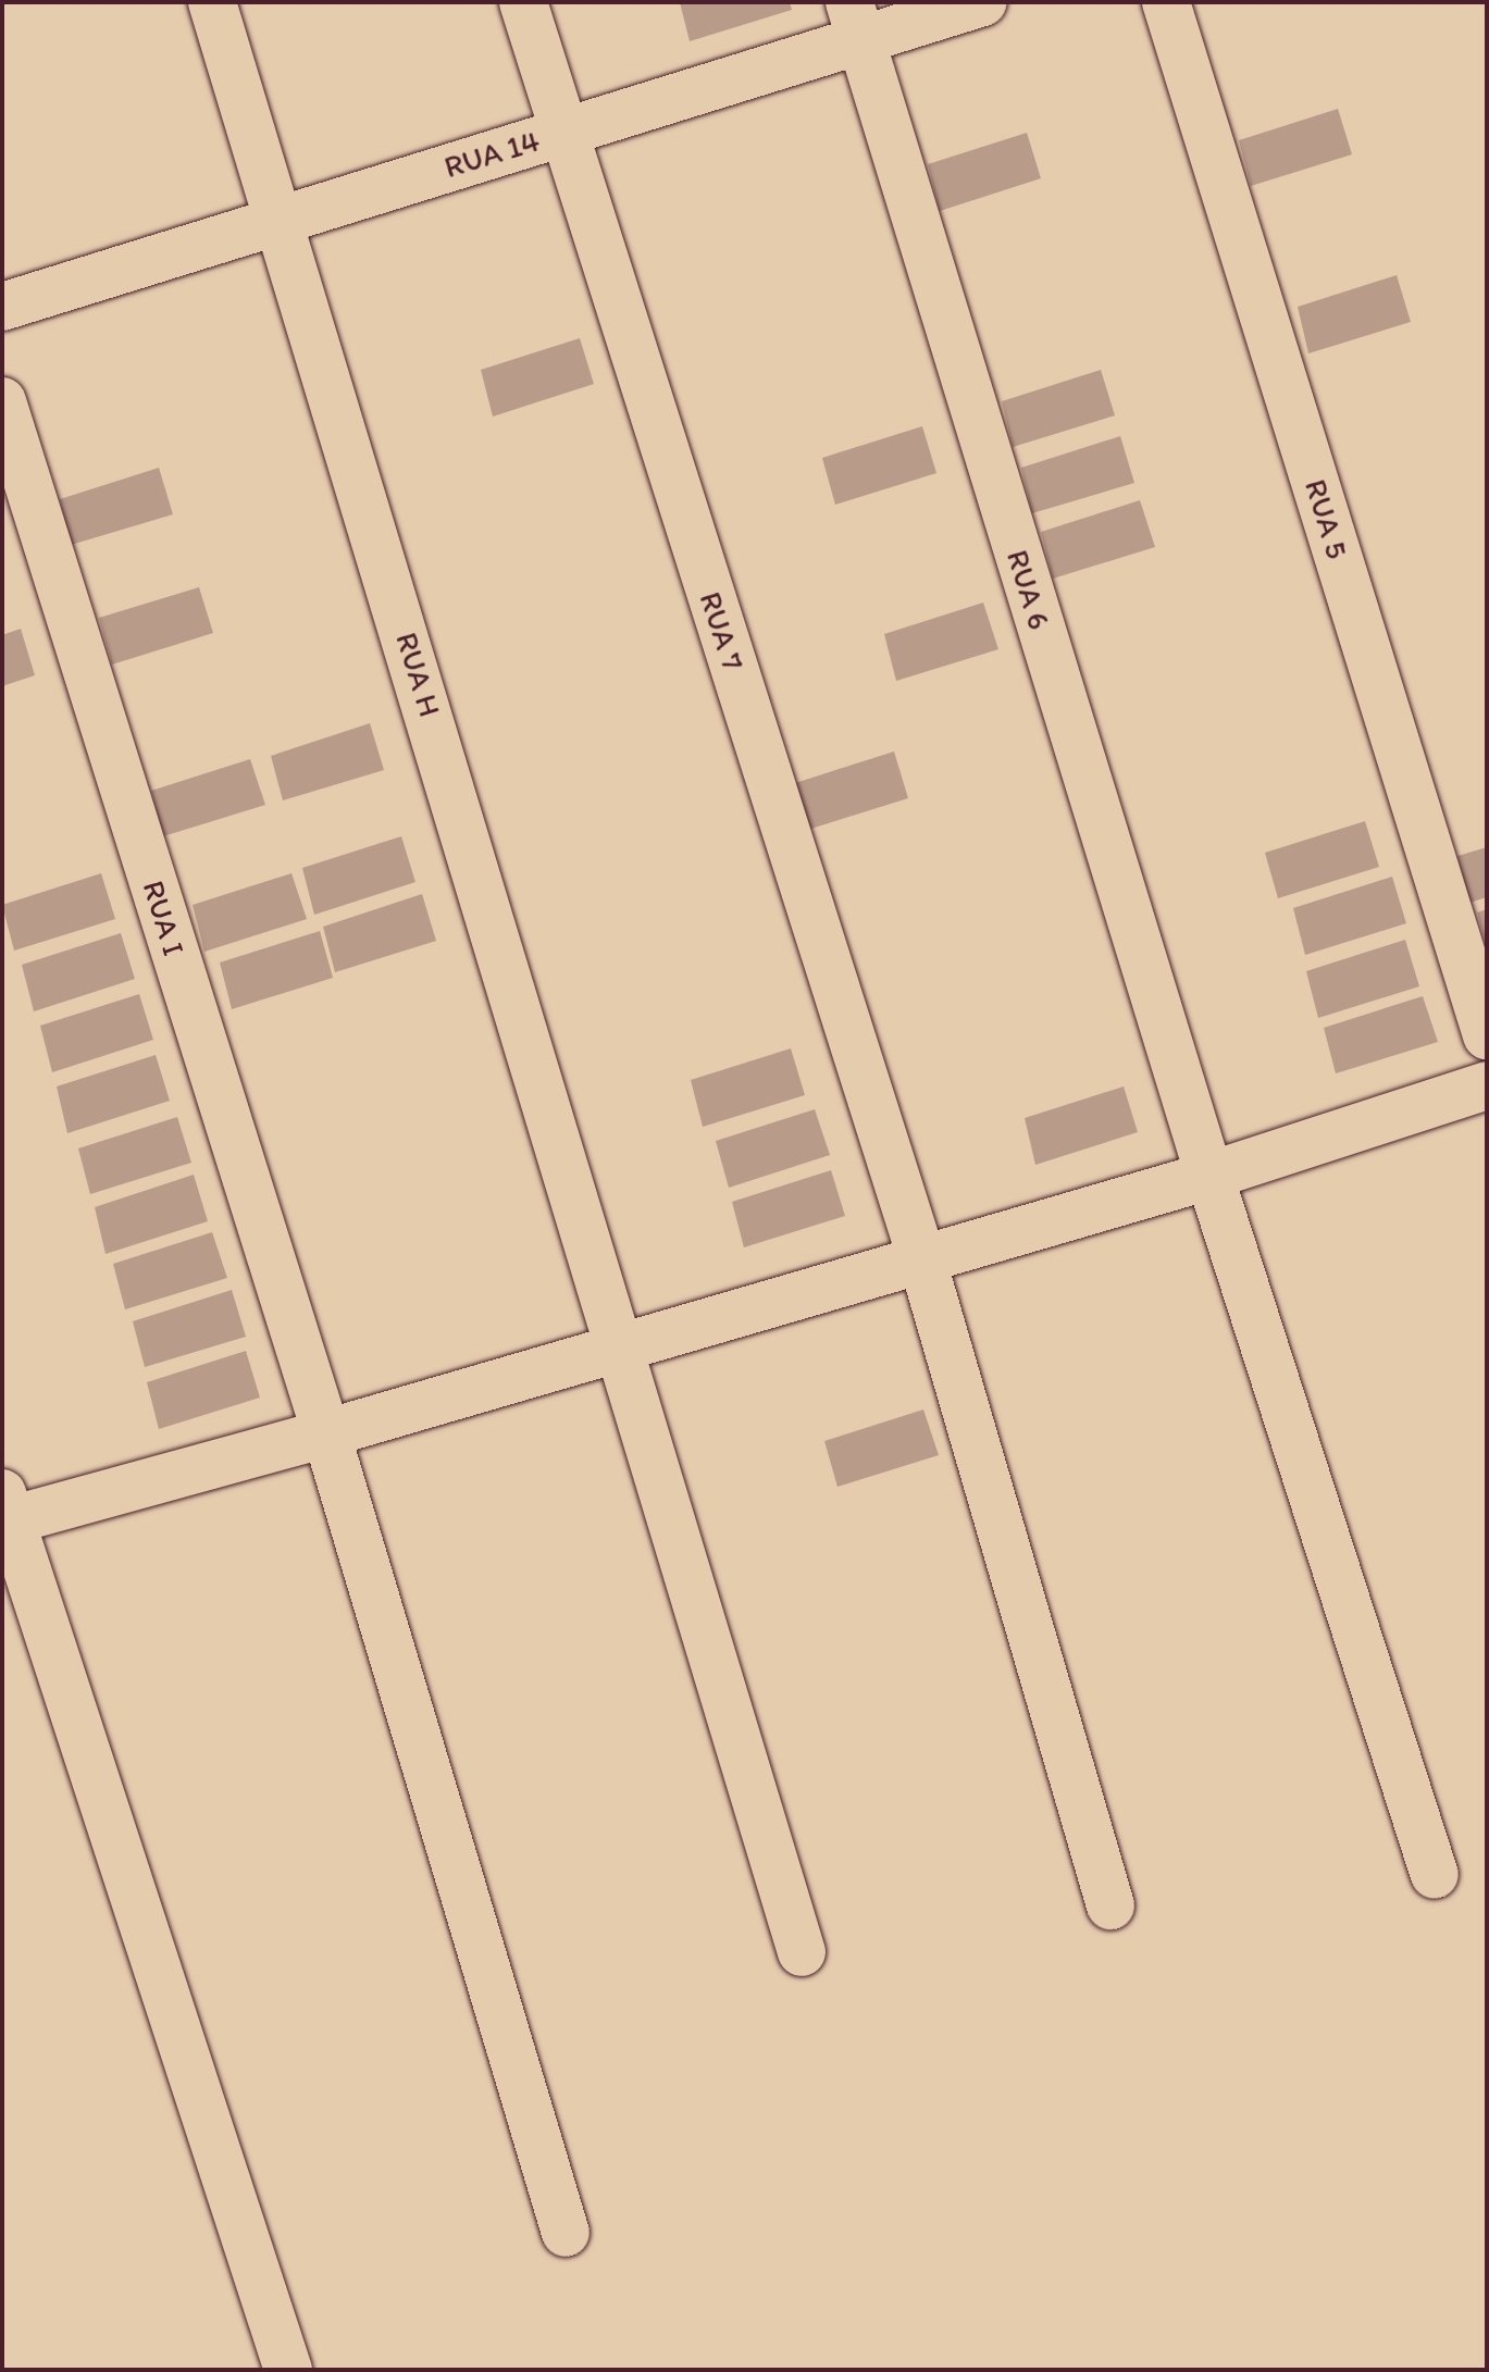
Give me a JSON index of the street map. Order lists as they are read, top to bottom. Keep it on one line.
{"streets":{"street":["RUA 14","RUA 5","RUA 6","RUA 7","RUA H","RUA I"]},"crossings":[["RUA 14","RUA 6"],["RUA 14","RUA 7"],["RUA 14","RUA H"]]}
